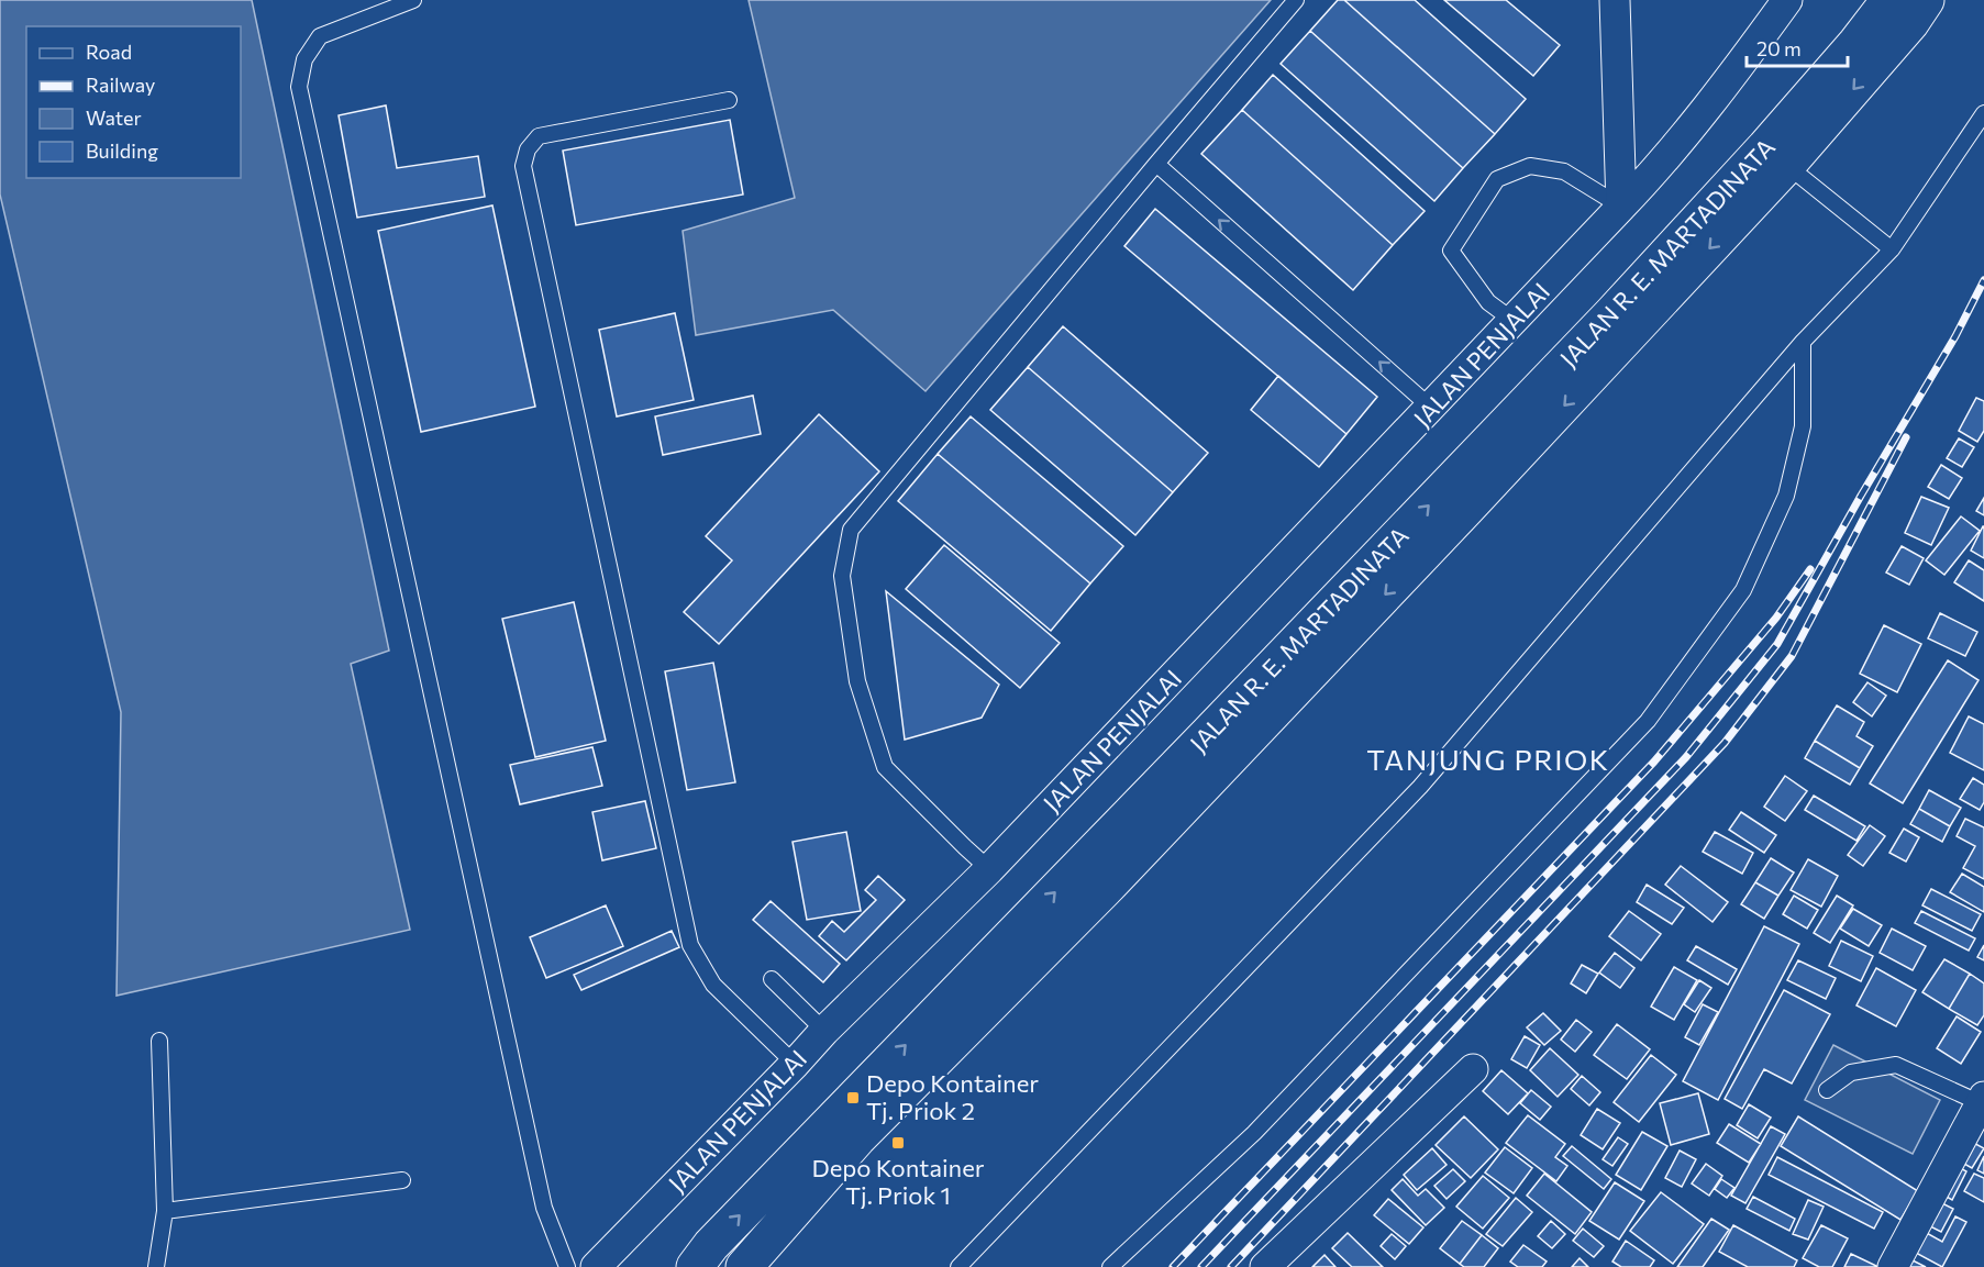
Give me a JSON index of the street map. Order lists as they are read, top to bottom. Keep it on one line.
{"streets":{"highway":["JALAN R. E. MARTADINATA"],"street":["JALAN PENJALAI"]},"districts":["TANJUNG PRIOK"],"places":{"transit":["Depo Kontainer Tj. Priok 2","Depo Kontainer Tj. Priok 1"]},"legend":["Road","Railway","Water","Building"],"scale_bar":"20 m"}
